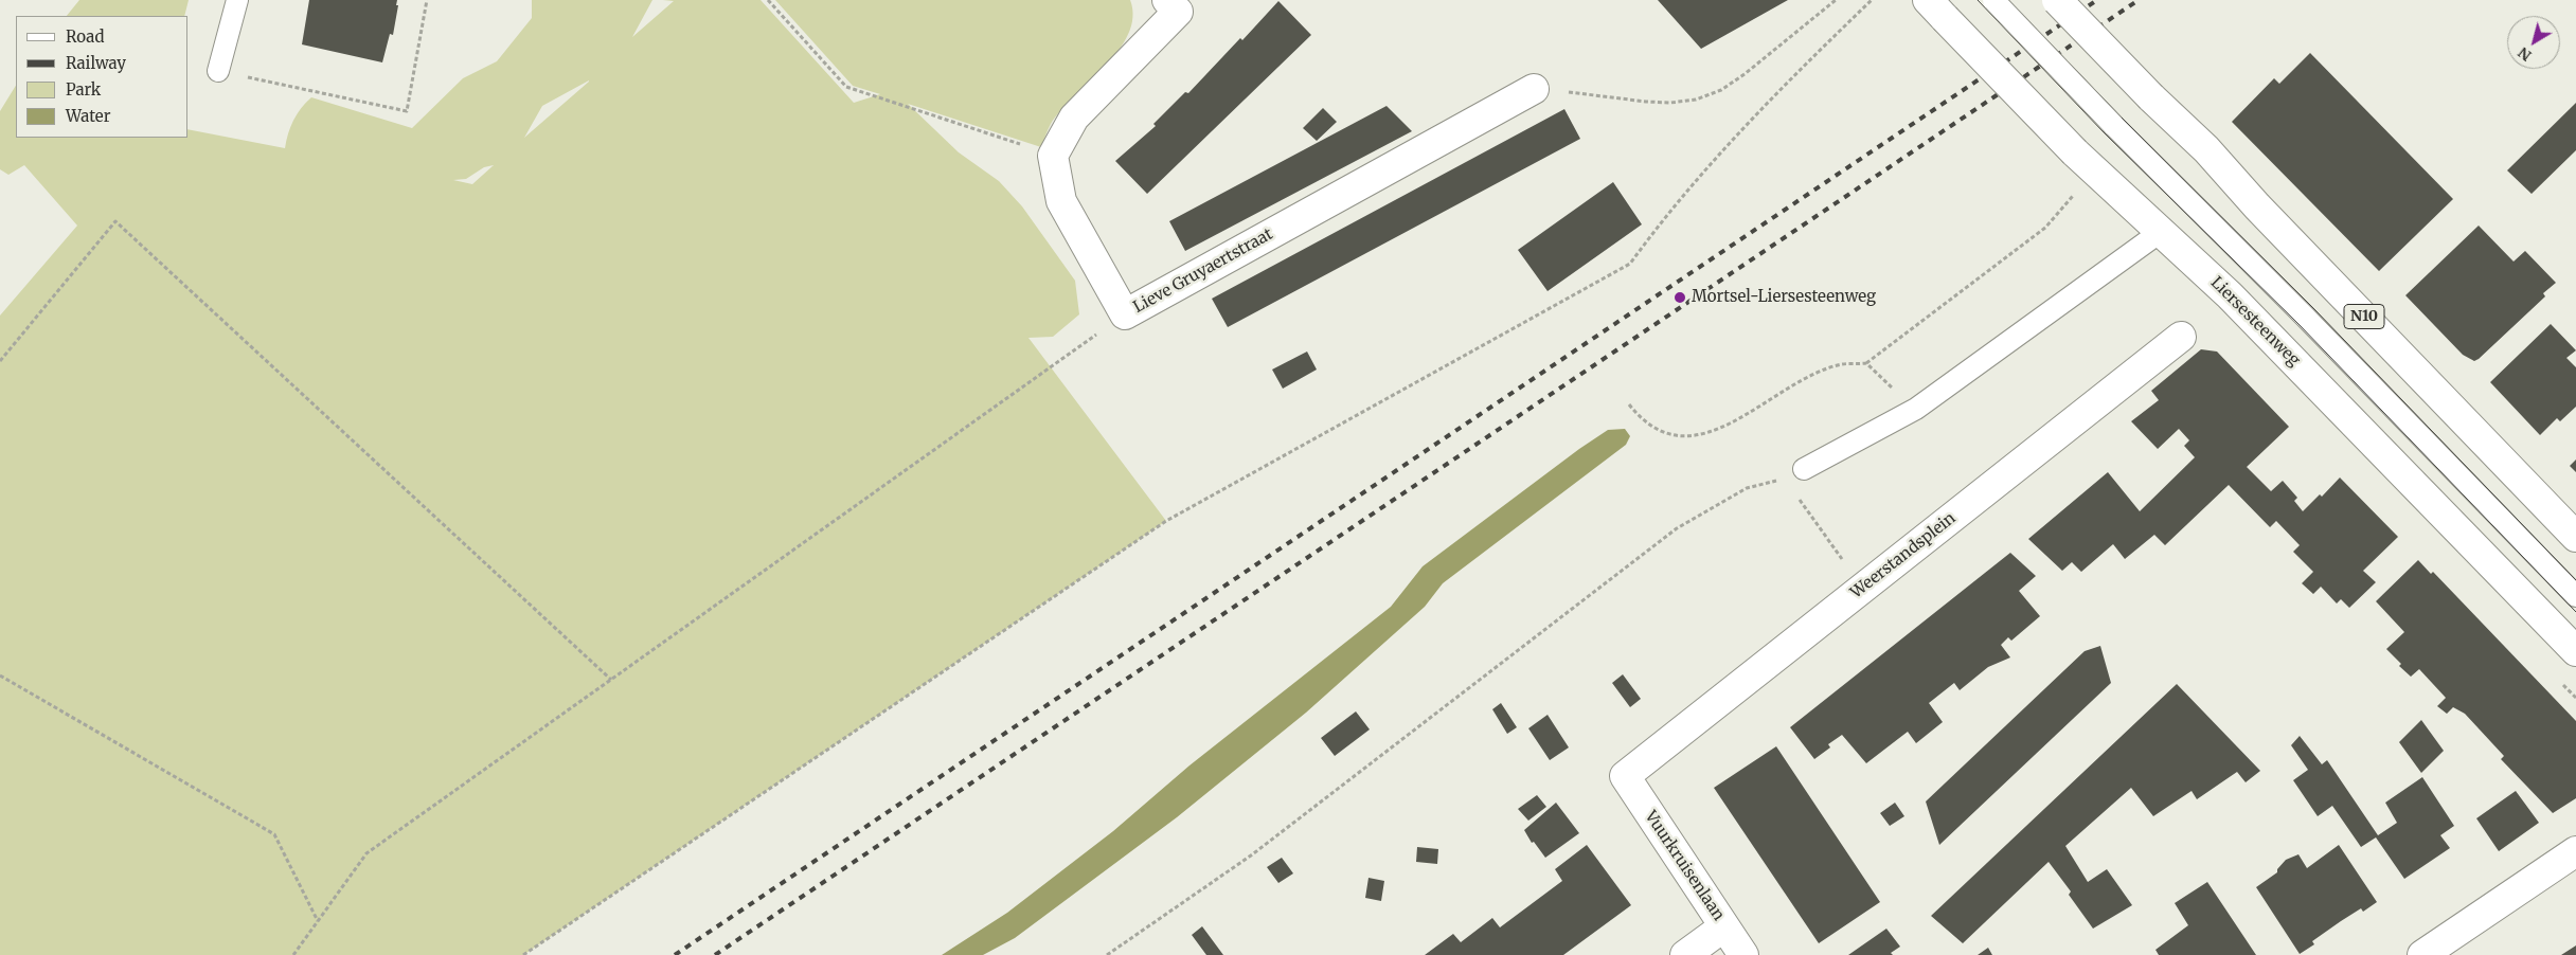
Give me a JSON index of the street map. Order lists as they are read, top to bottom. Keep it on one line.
{"streets":{"street":["Lieve Gruyaertstraat","N10","Liersesteenweg","Weerstandsplein","Vuurkruisenlaan"]},"crossings":[["Weerstandsplein","Vuurkruisenlaan"]],"places":["Mortsel-Liersesteenweg"],"legend":["Road","Railway","Park","Water"],"north":"bottom left"}
